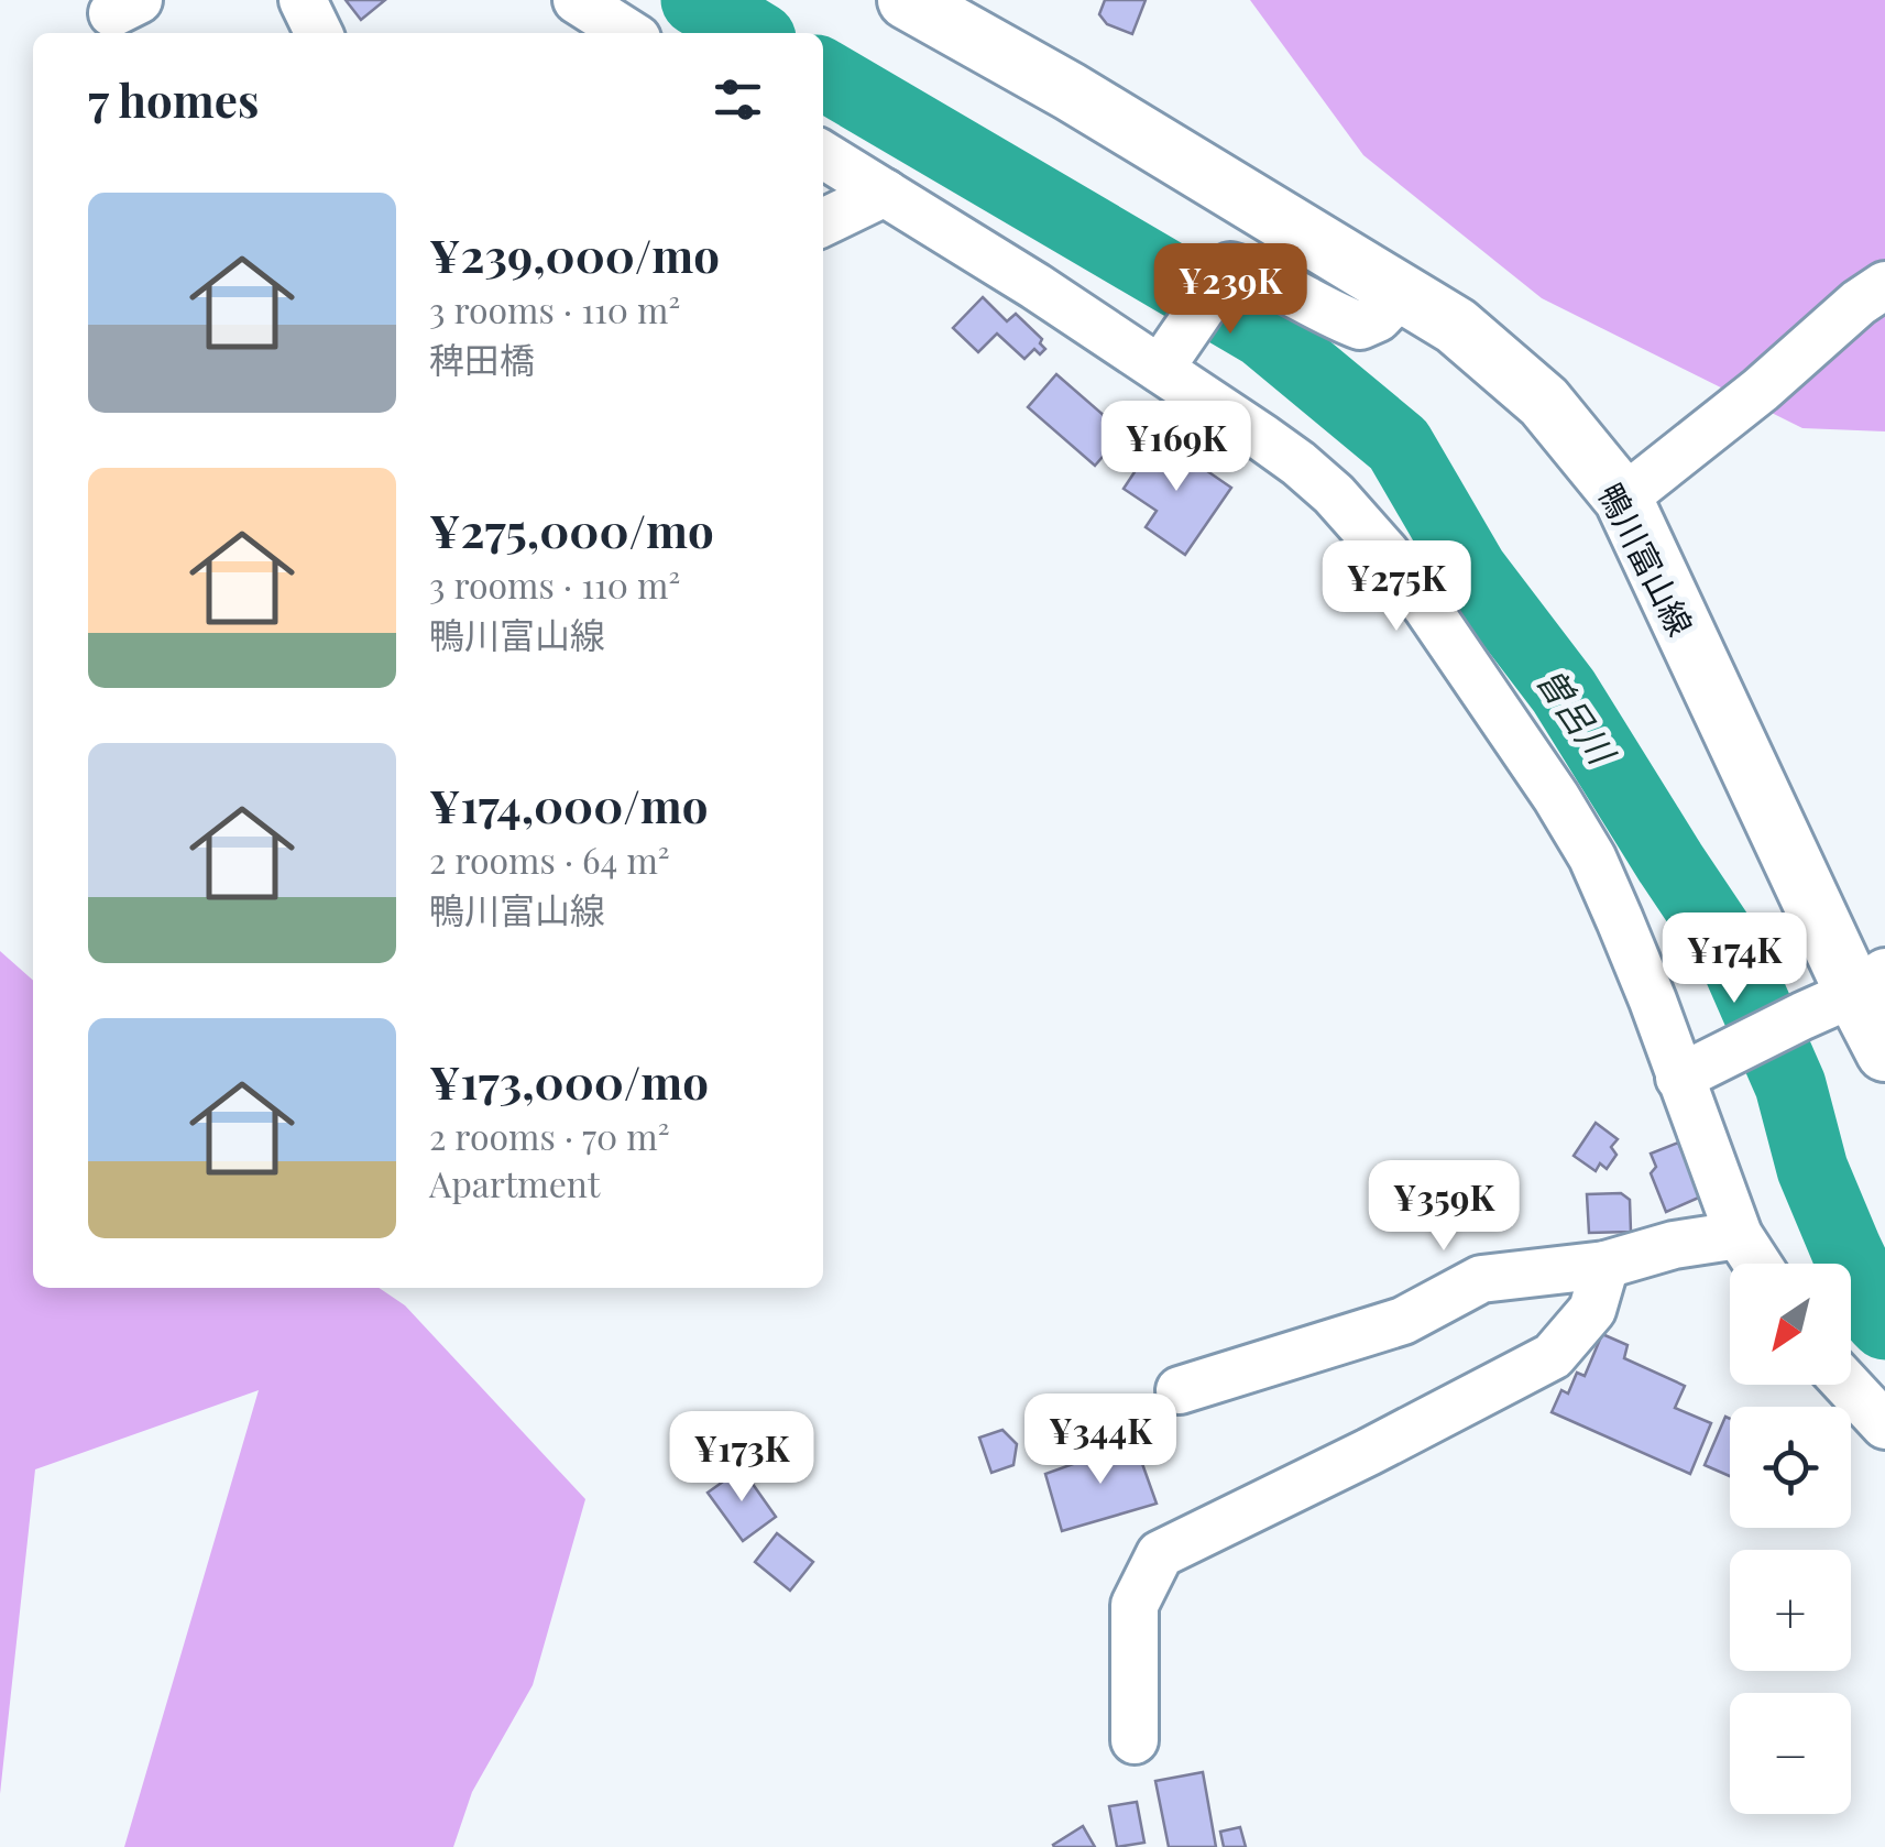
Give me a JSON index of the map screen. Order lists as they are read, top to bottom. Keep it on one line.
{"streets":{"main road":["鴨川富山線"]},"water":["曽呂川"],"north":"bottom left","page":{"heading":"7 homes","list":[{"name":"¥239,000/mo","note":"3 rooms · 110 m² · 稗田橋"},{"name":"¥275,000/mo","note":"3 rooms · 110 m² · 鴨川富山線"},{"name":"¥174,000/mo","note":"2 rooms · 64 m² · 鴨川富山線"},{"name":"¥173,000/mo","note":"2 rooms · 70 m² · Apartment"}],"price":["¥239K","¥169K","¥275K","¥174K","¥359K","¥344K","¥173K"],"map_buttons":["+","−"]}}
